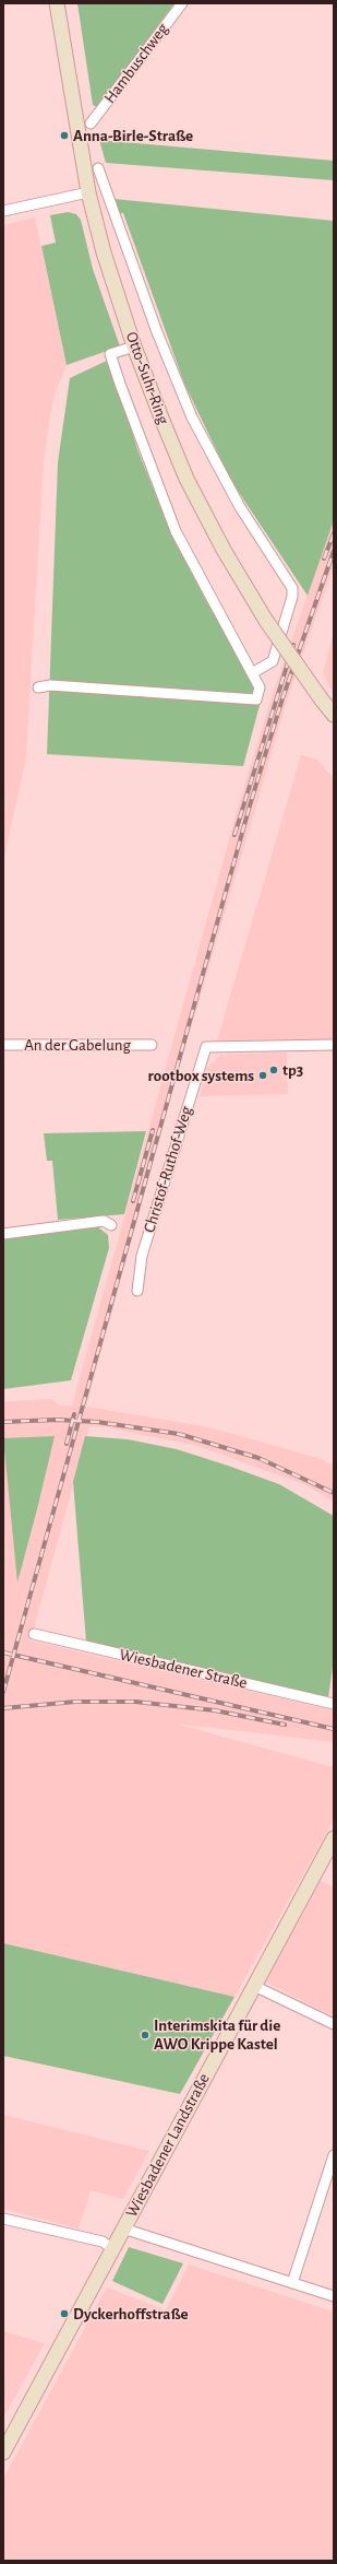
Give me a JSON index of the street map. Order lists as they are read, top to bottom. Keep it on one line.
{"streets":{"street":["Hambuschweg","Otto-Suhr-Ring","An der Gabelung","Christof-Ruthof-Weg","Wiesbadener Straße","Wiesbadener Landstraße"]},"places":["Anna-Birle-Straße","tp3","rootbox systems","Interimskita für die AWO Krippe Kastel","Dyckerhoffstraße"]}
